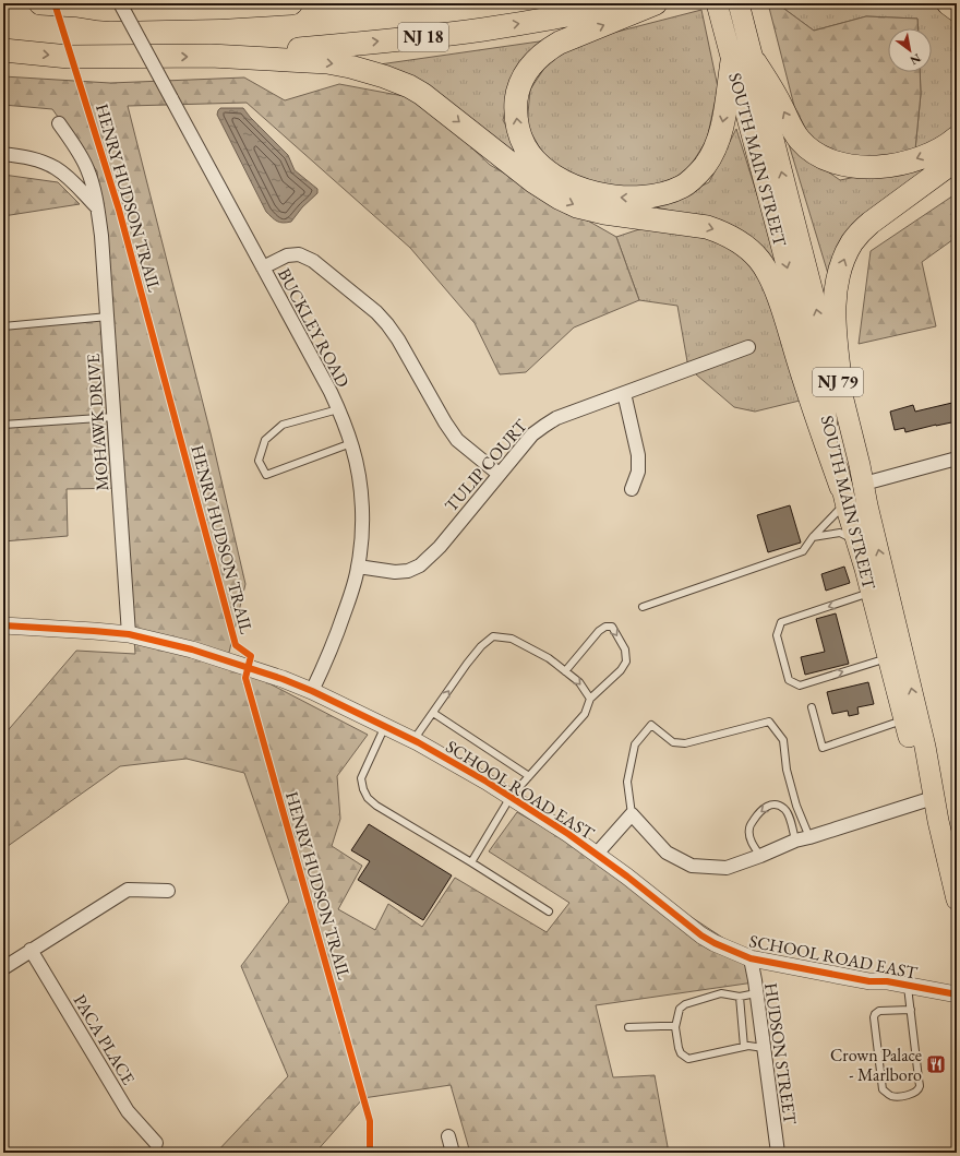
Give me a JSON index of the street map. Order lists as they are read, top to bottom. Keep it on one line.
{"streets":{"highway":["NJ 18"],"main road":["SOUTH MAIN STREET","NJ 79"],"street":["BUCKLEY ROAD","MOHAWK DRIVE","TULIP COURT","SCHOOL ROAD EAST","PACA PLACE","HUDSON STREET"],"cycle path":["HENRY HUDSON TRAIL"]},"crossings":[["BUCKLEY ROAD","TULIP COURT"],["BUCKLEY ROAD","SCHOOL ROAD EAST"],["MOHAWK DRIVE","SCHOOL ROAD EAST"],["SCHOOL ROAD EAST","HUDSON STREET"]],"places":{"restaurant":["Crown Palace - Marlboro"]},"north":"bottom right"}
